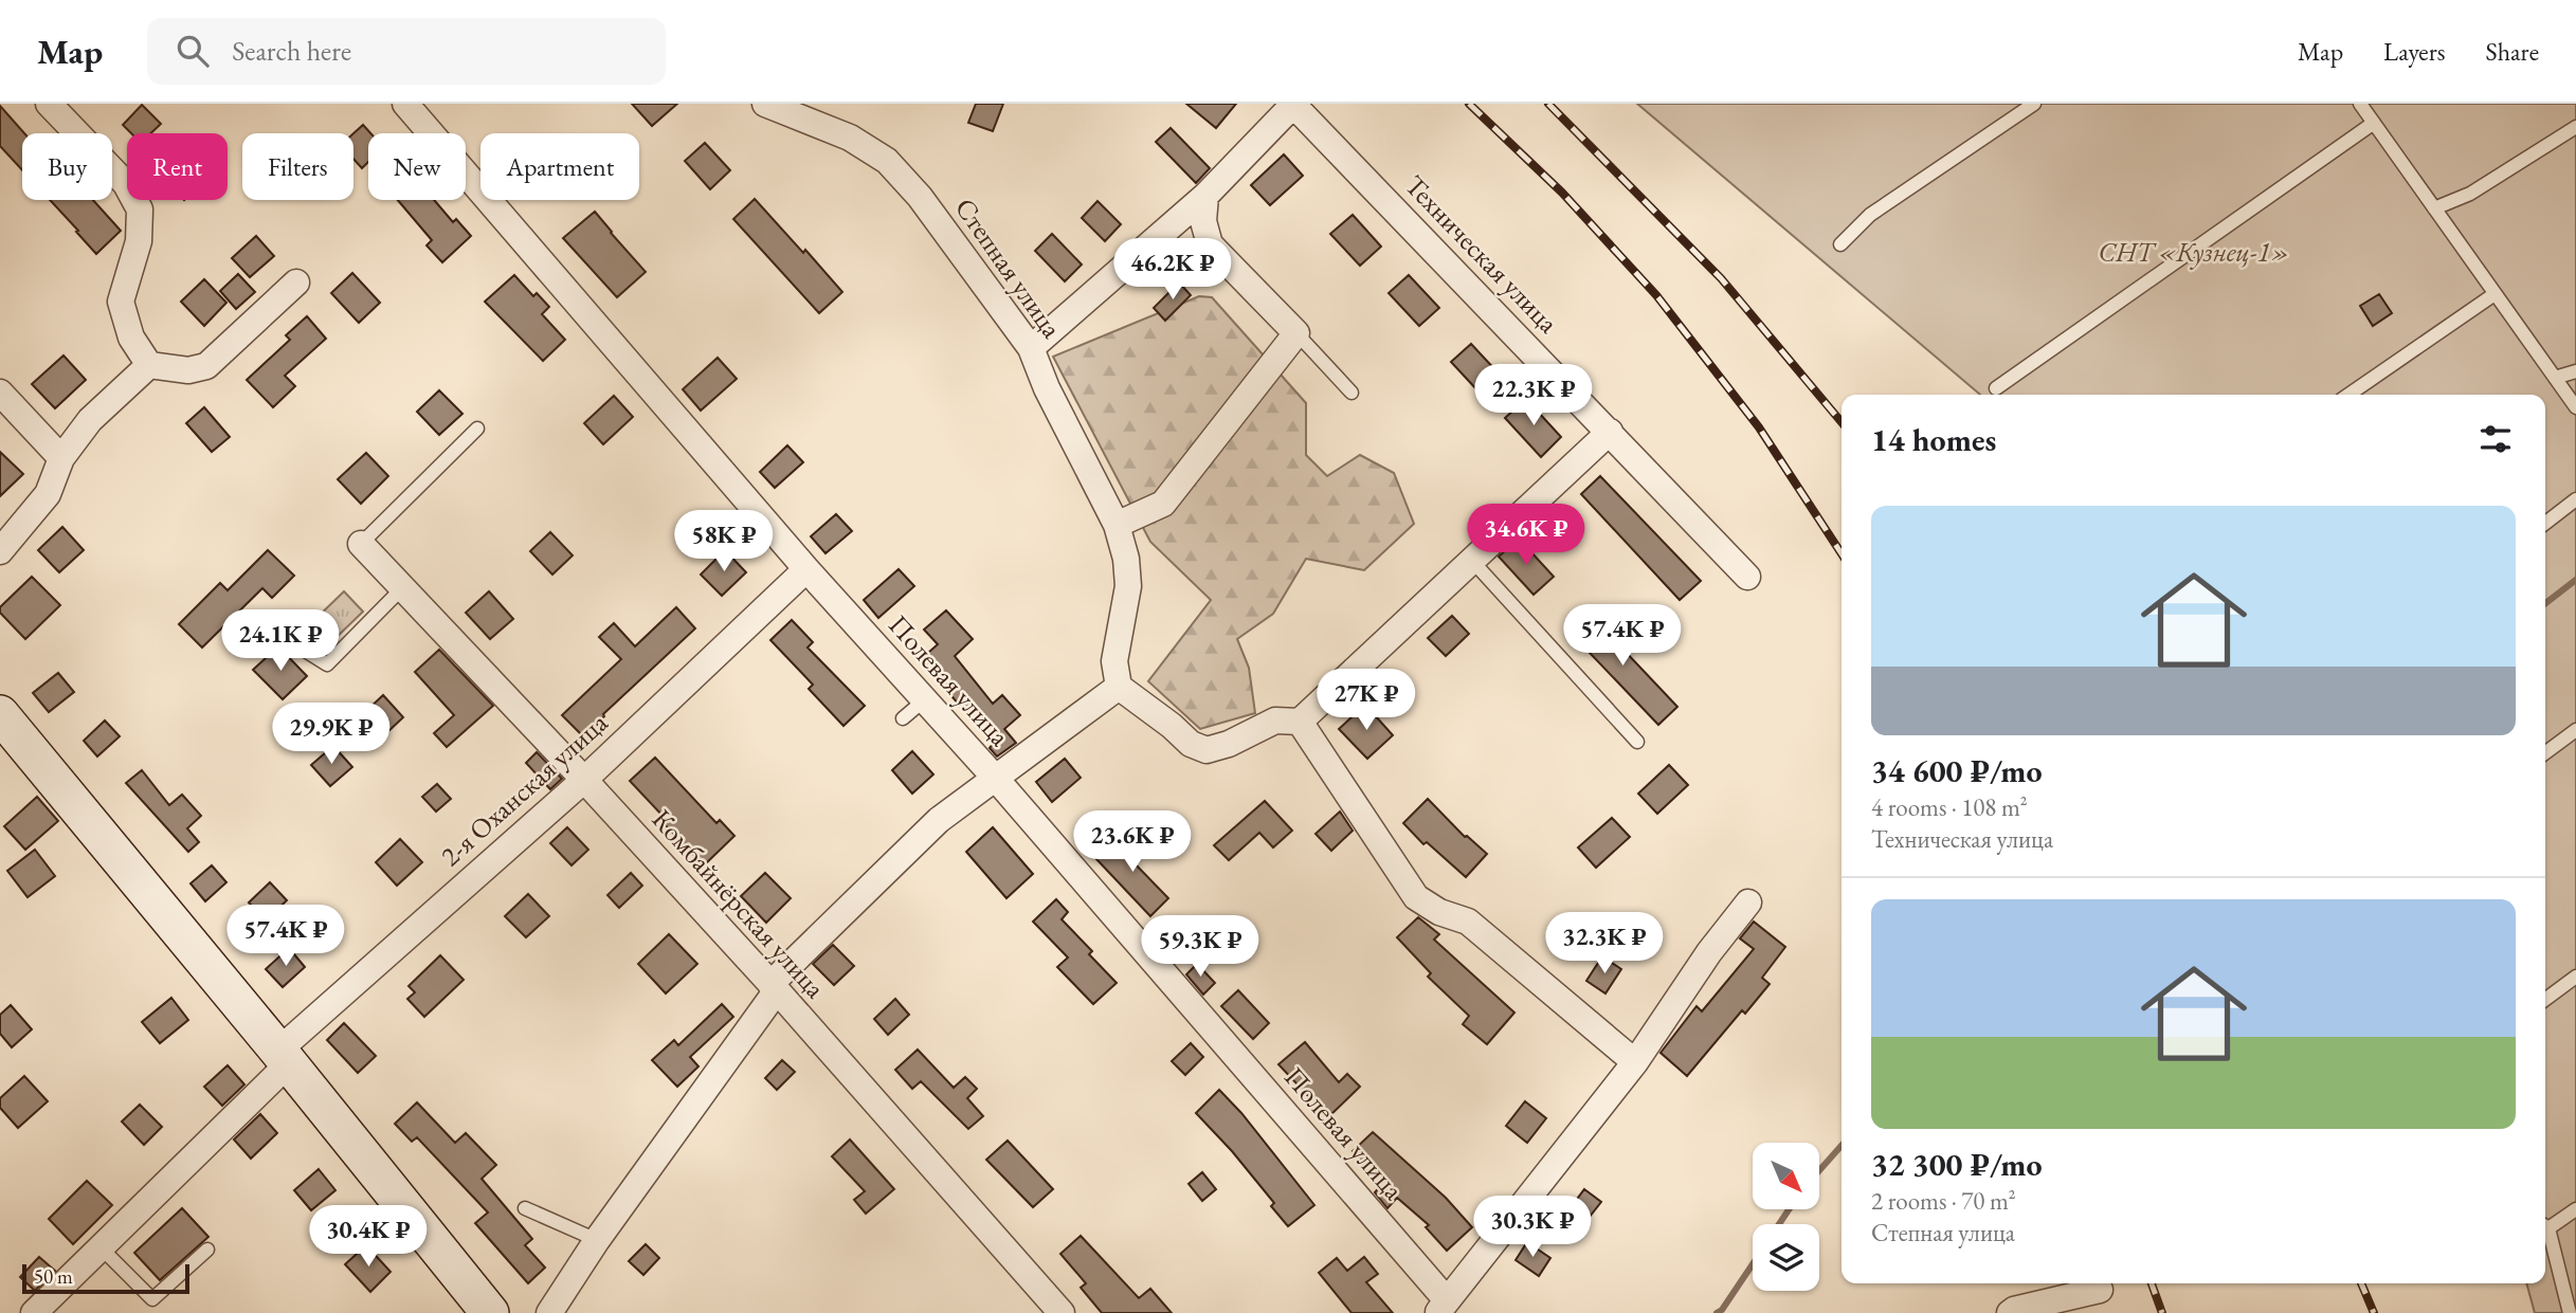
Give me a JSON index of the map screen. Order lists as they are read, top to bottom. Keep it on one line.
{"streets":{"street":["Техническая улица","Степная улица","Полевая улица","2-я Оханская улица","Комбайнёрская улица"]},"crossings":[["Полевая улица","2-я Оханская улица"],["2-я Оханская улица","Комбайнёрская улица"]],"parks":["СНТ «Кузнец-1»"],"scale_bar":"50 m","north":"bottom right","page":{"header":"Map","search":"Search here","nav":["Map","Layers","Share"],"chip":["Buy","Rent","Filters","New","Apartment"],"price":["46.2K ₽","22.3K ₽","34.6K ₽","58K ₽","57.4K ₽","24.1K ₽","27K ₽","29.9K ₽","23.6K ₽","57.4K ₽","32.3K ₽","59.3K ₽","30.3K ₽","30.4K ₽"],"heading":"14 homes","list":[{"name":"34 600 ₽/mo","note":"4 rooms · 108 m² · Техническая улица"},{"name":"32 300 ₽/mo","note":"2 rooms · 70 m² · Степная улица"}],"scale":"50 m"}}
